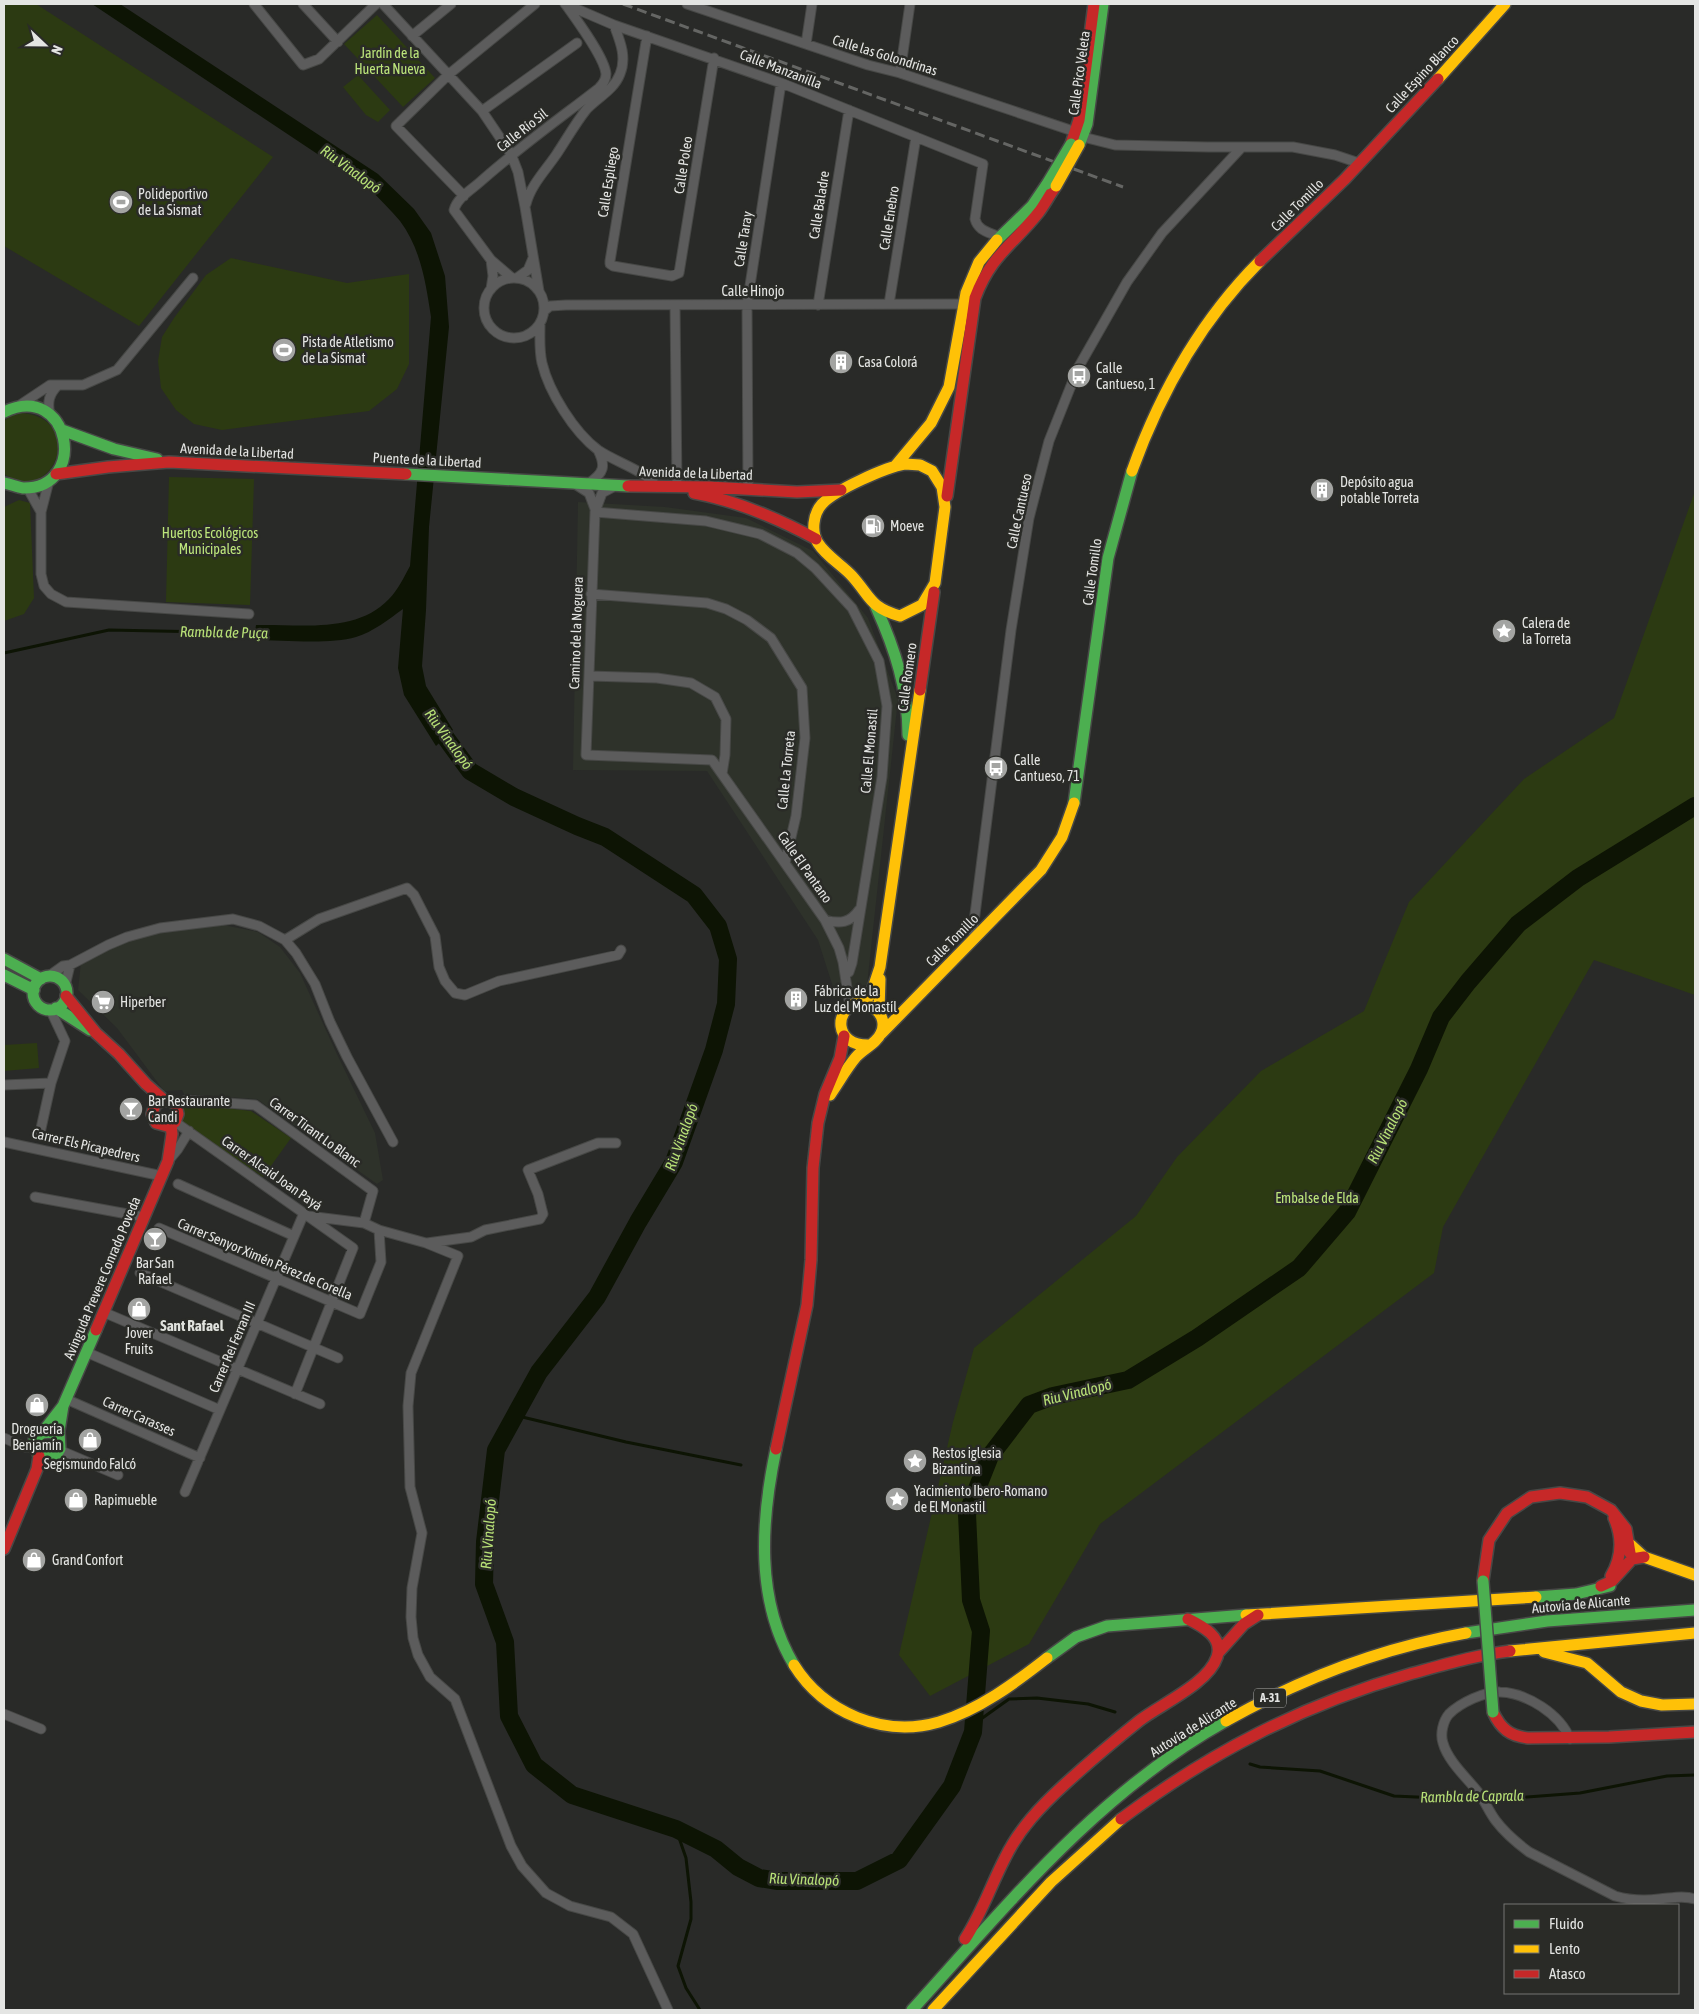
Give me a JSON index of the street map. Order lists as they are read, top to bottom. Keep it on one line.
{"streets":{"main road":["Calle Pico Veleta","Calle Espino Blanco","Calle Tomillo","Avenida de la Libertad","Puente de la Libertad","Calle Romero","Avinguda Prevere Conrado Poveda","Autovía de Alicante","A-31"],"street":["Calle las Golondrinas","Calle Manzanilla","Calle Río Sil","Calle Poleo","Calle Espliego","Calle Baladre","Calle Enebro","Calle Taray","Calle Hinojo","Calle Cantueso","Camino de la Noguera","Calle El Monastil","Calle La Torreta","Calle El Pantano","Carrer Tirant Lo Blanc","Carrer Els Picapedrers","Carrer Alcaid Joan Payá","Carrer Senyor Ximén Pérez de Corella","Carrer Rei Ferran III","Carrer Carasses"]},"crossings":[["Calle las Golondrinas","Calle Pico Veleta"],["Calle las Golondrinas","Calle Espino Blanco"],["Calle las Golondrinas","Calle Tomillo"],["Calle las Golondrinas","Calle Cantueso"],["Calle Manzanilla","Calle Río Sil"],["Calle Manzanilla","Calle Poleo"],["Calle Manzanilla","Calle Espliego"],["Calle Manzanilla","Calle Baladre"],["Calle Manzanilla","Calle Enebro"],["Calle Manzanilla","Calle Taray"],["Calle Espino Blanco","Calle Tomillo"],["Calle Poleo","Calle Espliego"],["Calle Baladre","Calle Hinojo"],["Calle Tomillo","Calle Cantueso"],["Calle Tomillo","Calle Romero"],["Calle Tomillo","Calle El Pantano"],["Calle Enebro","Calle Hinojo"],["Calle Taray","Calle Hinojo"],["Calle Taray","Avenida de la Libertad"],["Avenida de la Libertad","Puente de la Libertad"],["Avenida de la Libertad","Calle Romero"],["Camino de la Noguera","Calle El Monastil"],["Camino de la Noguera","Calle La Torreta"],["Camino de la Noguera","Calle El Pantano"],["Calle Romero","Calle El Pantano"],["Calle El Monastil","Calle El Pantano"],["Calle La Torreta","Calle El Pantano"],["Carrer Tirant Lo Blanc","Carrer Alcaid Joan Payá"],["Carrer Els Picapedrers","Avinguda Prevere Conrado Poveda"],["Carrer Alcaid Joan Payá","Carrer Senyor Ximén Pérez de Corella"],["Carrer Alcaid Joan Payá","Avinguda Prevere Conrado Poveda"],["Carrer Alcaid Joan Payá","Carrer Rei Ferran III"],["Carrer Senyor Ximén Pérez de Corella","Carrer Rei Ferran III"],["Avinguda Prevere Conrado Poveda","Carrer Carasses"],["Carrer Rei Ferran III","Carrer Carasses"]],"districts":["Sant Rafael"],"water":["Riu Vinalopó","Rambla de Puça","Rambla de Caprala"],"parks":["Jardín de la Huerta Nueva","Huertos Ecológicos Municipales","Embalse de Elda"],"places":{"sports":["Polideportivo de La Sismat","Pista de Atletismo de La Sismat"],"building":["Casa Colorá","Depósito agua potable Torreta","Fábrica de la Luz del Monastíl"],"bus stop":["Calle Cantueso, 1","Calle Cantueso, 71"],"fuel station":["Moeve"],"place":["Calera de la Torreta","Restos iglesia Bizantina","Yacimiento Ibero-Romano de El Monastil"],"supermarket":["Hiperber"],"bar":["Bar Restaurante Candi","Bar San Rafael"],"shop":["Jover Fruits","Droguería Benjamín","Segismundo Falcó","Rapimueble","Grand Confort"]},"legend":["Fluido","Lento","Atasco"],"north":"right"}
